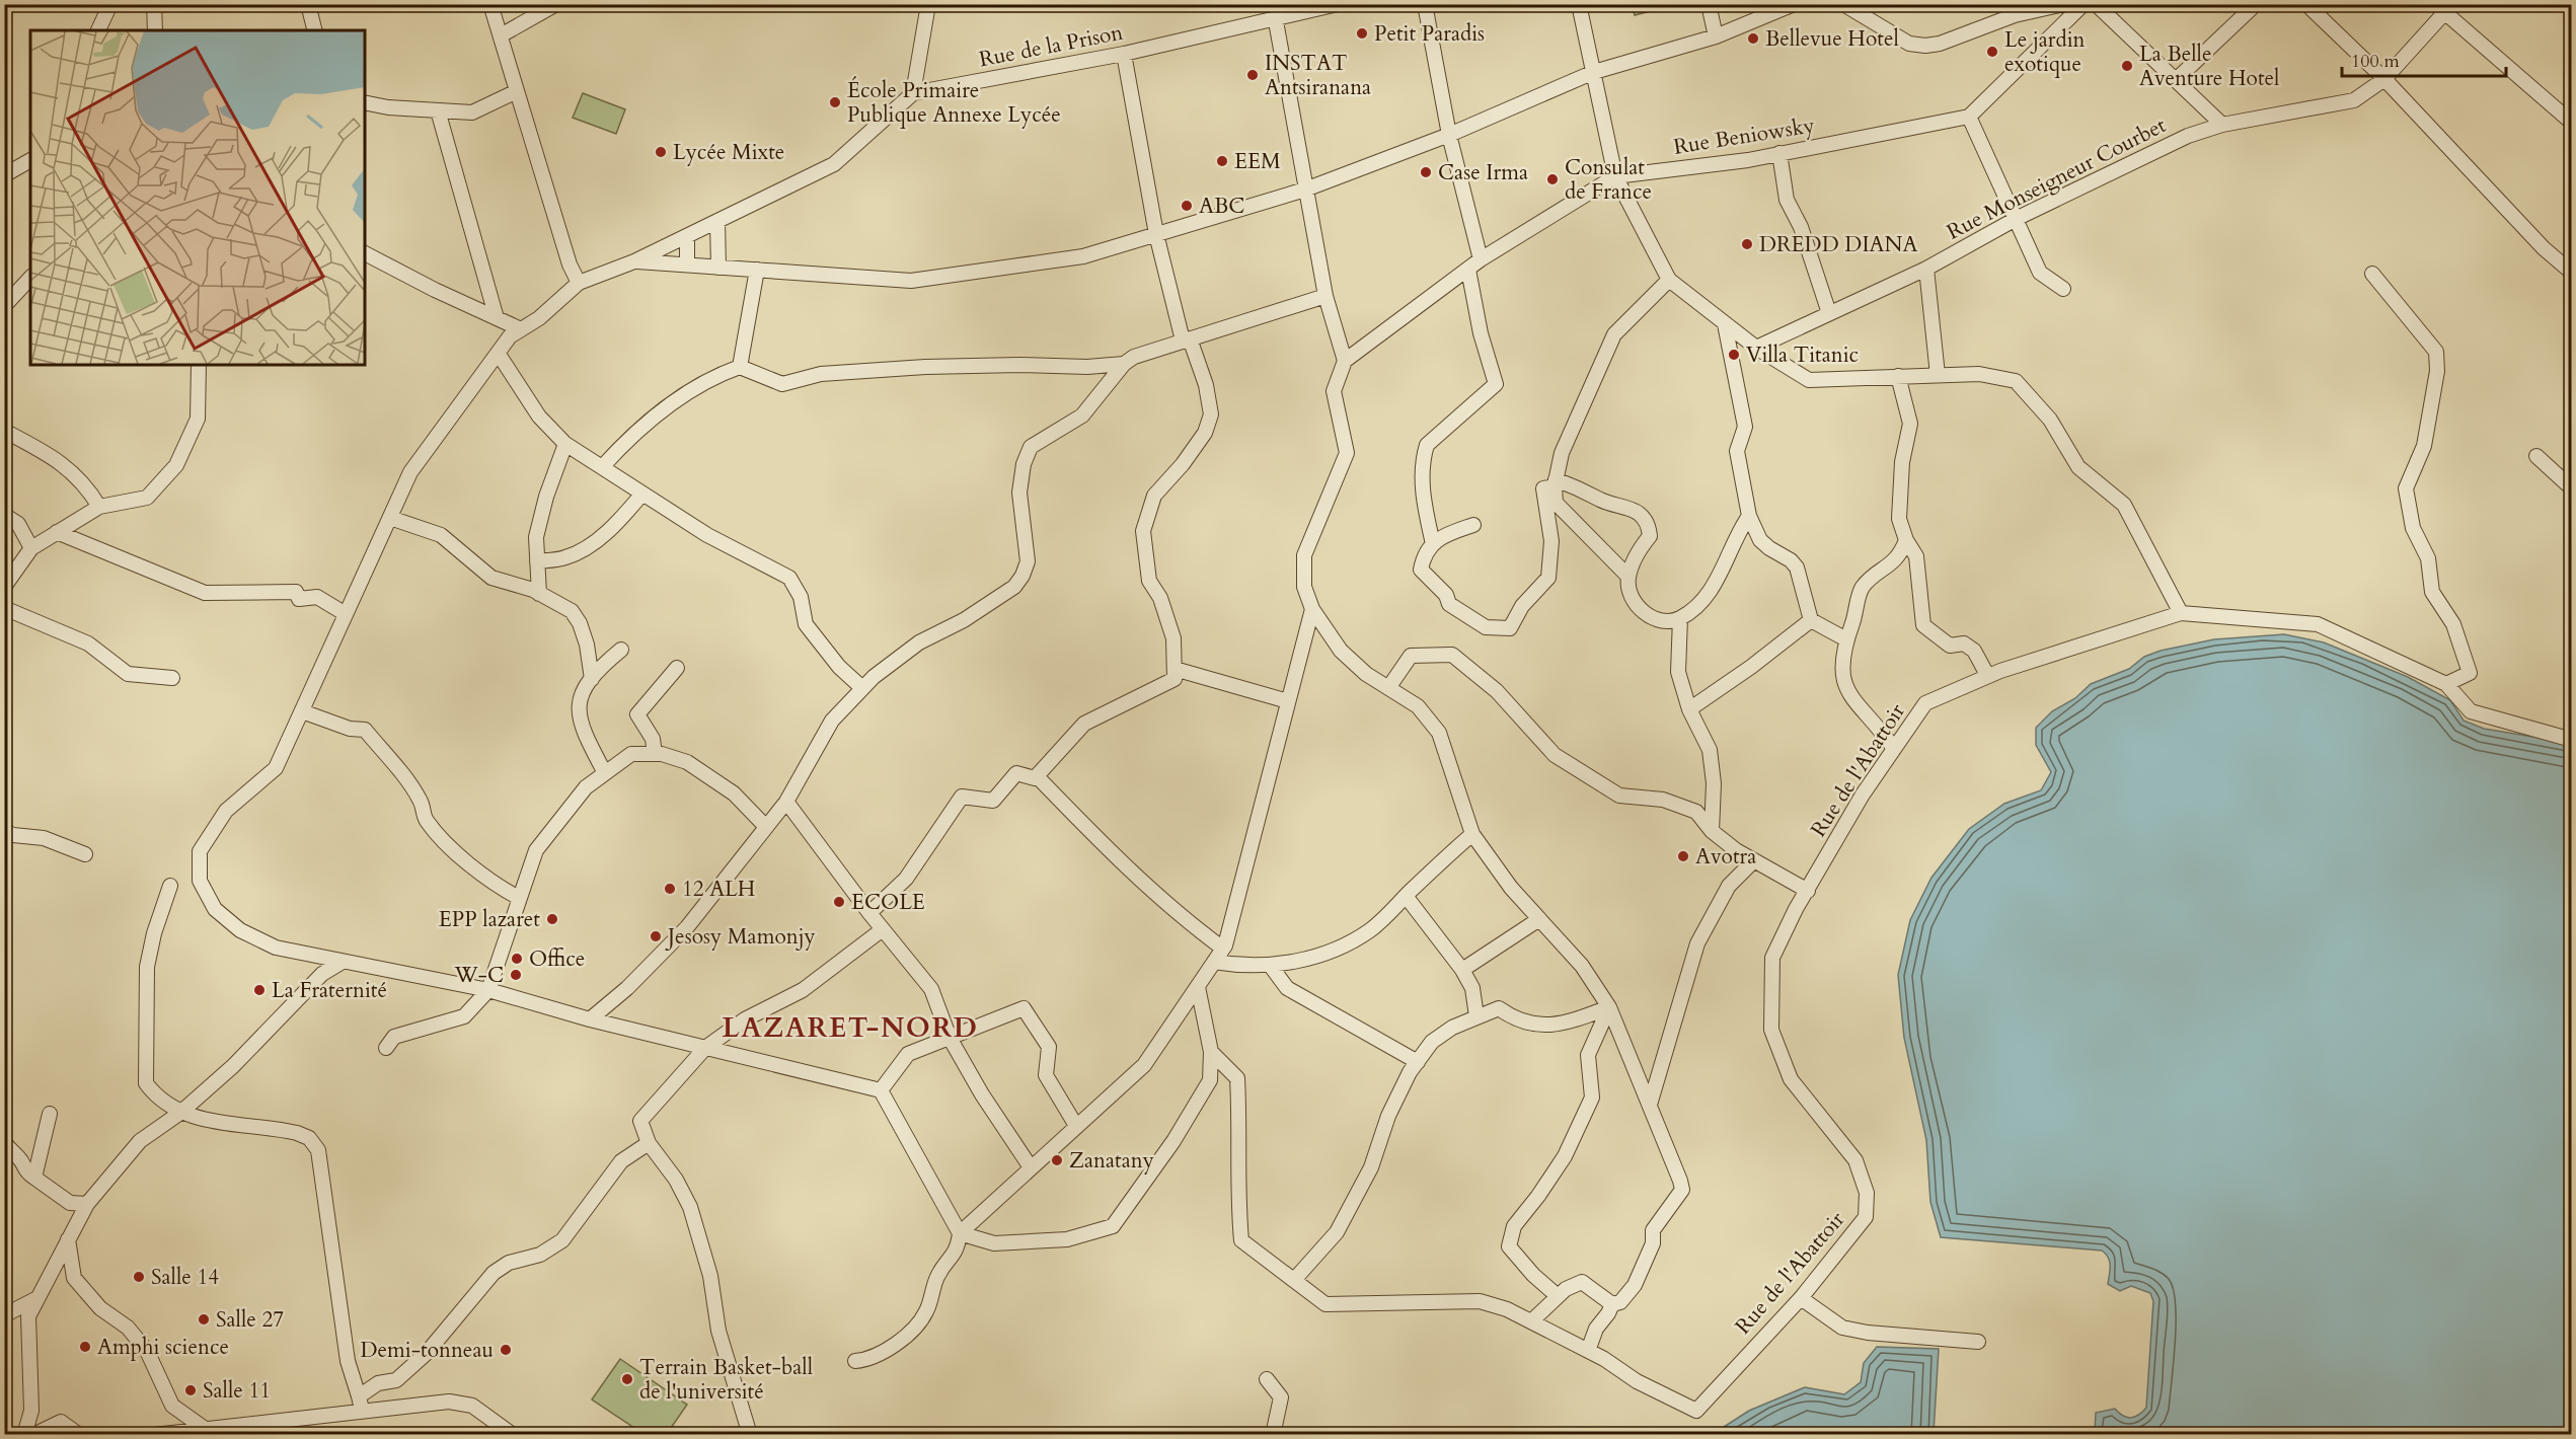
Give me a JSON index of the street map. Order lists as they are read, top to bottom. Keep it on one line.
{"streets":{"street":["Rue de la Prison","Rue Beniowsky","Rue Monseigneur Courbet","Rue de l'Abattoir"]},"districts":["LAZARET-NORD"],"places":["Petit Paradis","Bellevue Hotel","Le jardin exotique","La Belle Aventure Hotel","INSTAT Antsiranana","École Primaire Publique Annexe Lycée","Lycée Mixte","EEM","Case Irma","Consulat de France","ABC","DREDD DIANA","Villa Titanic","Avotra","12 ALH","ECOLE","EPP lazaret","Jesosy Mamonjy","Office","W-C","La Fraternité","Zanatany","Salle 14","Salle 27","Amphi science","Demi-tonneau","Terrain Basket-ball de l'université","Salle 11"],"scale_bar":"100 m"}
